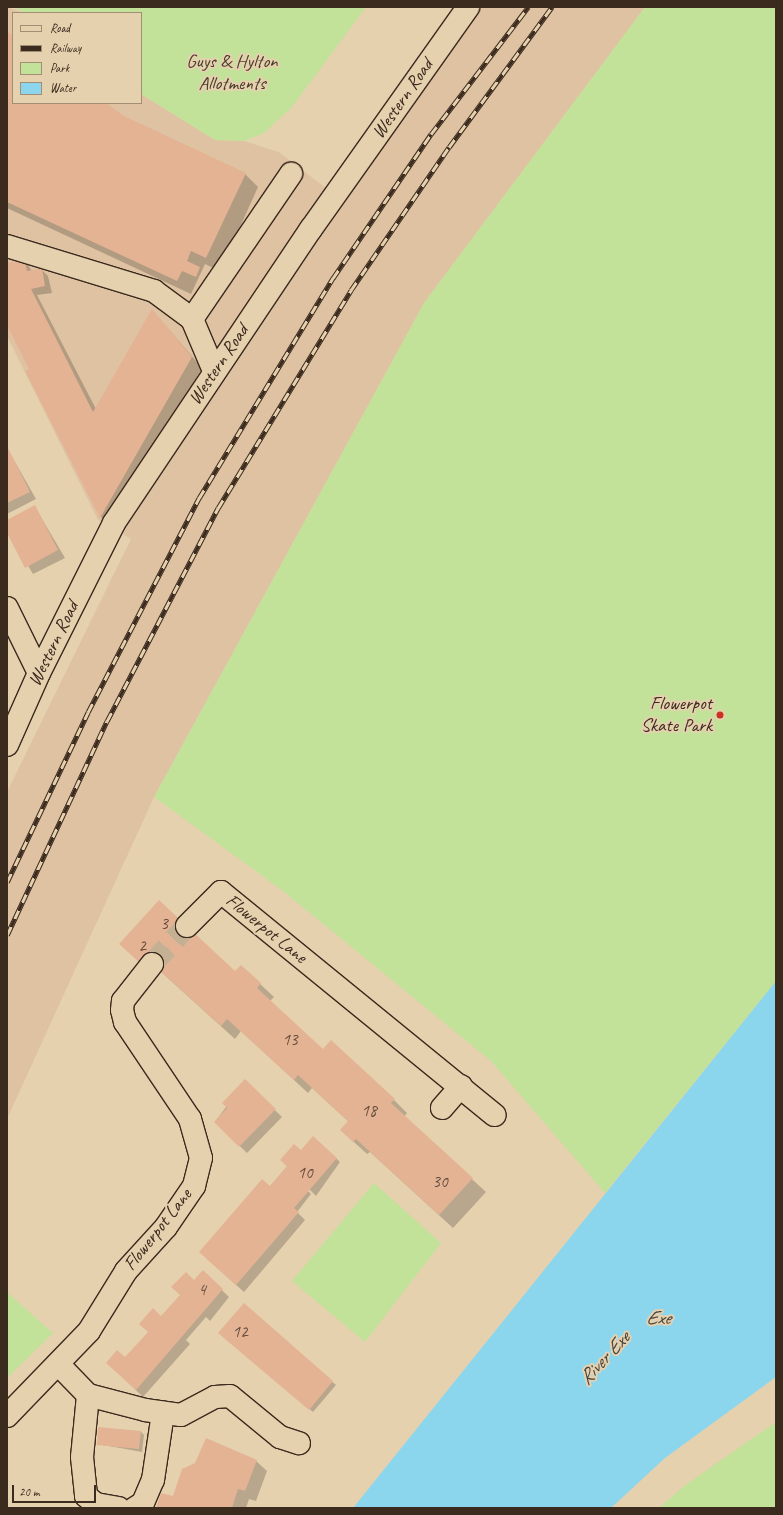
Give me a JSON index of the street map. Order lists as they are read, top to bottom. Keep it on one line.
{"streets":{"street":["Western Road","Flowerpot Lane"]},"water":["Exe","River Exe"],"parks":["Guys & Hylton Allotments"],"places":["Flowerpot Skate Park"],"house_numbers":["3","2","13","18","10","30","4","12"],"legend":["Road","Railway","Park","Water"],"scale_bar":"20 m"}
